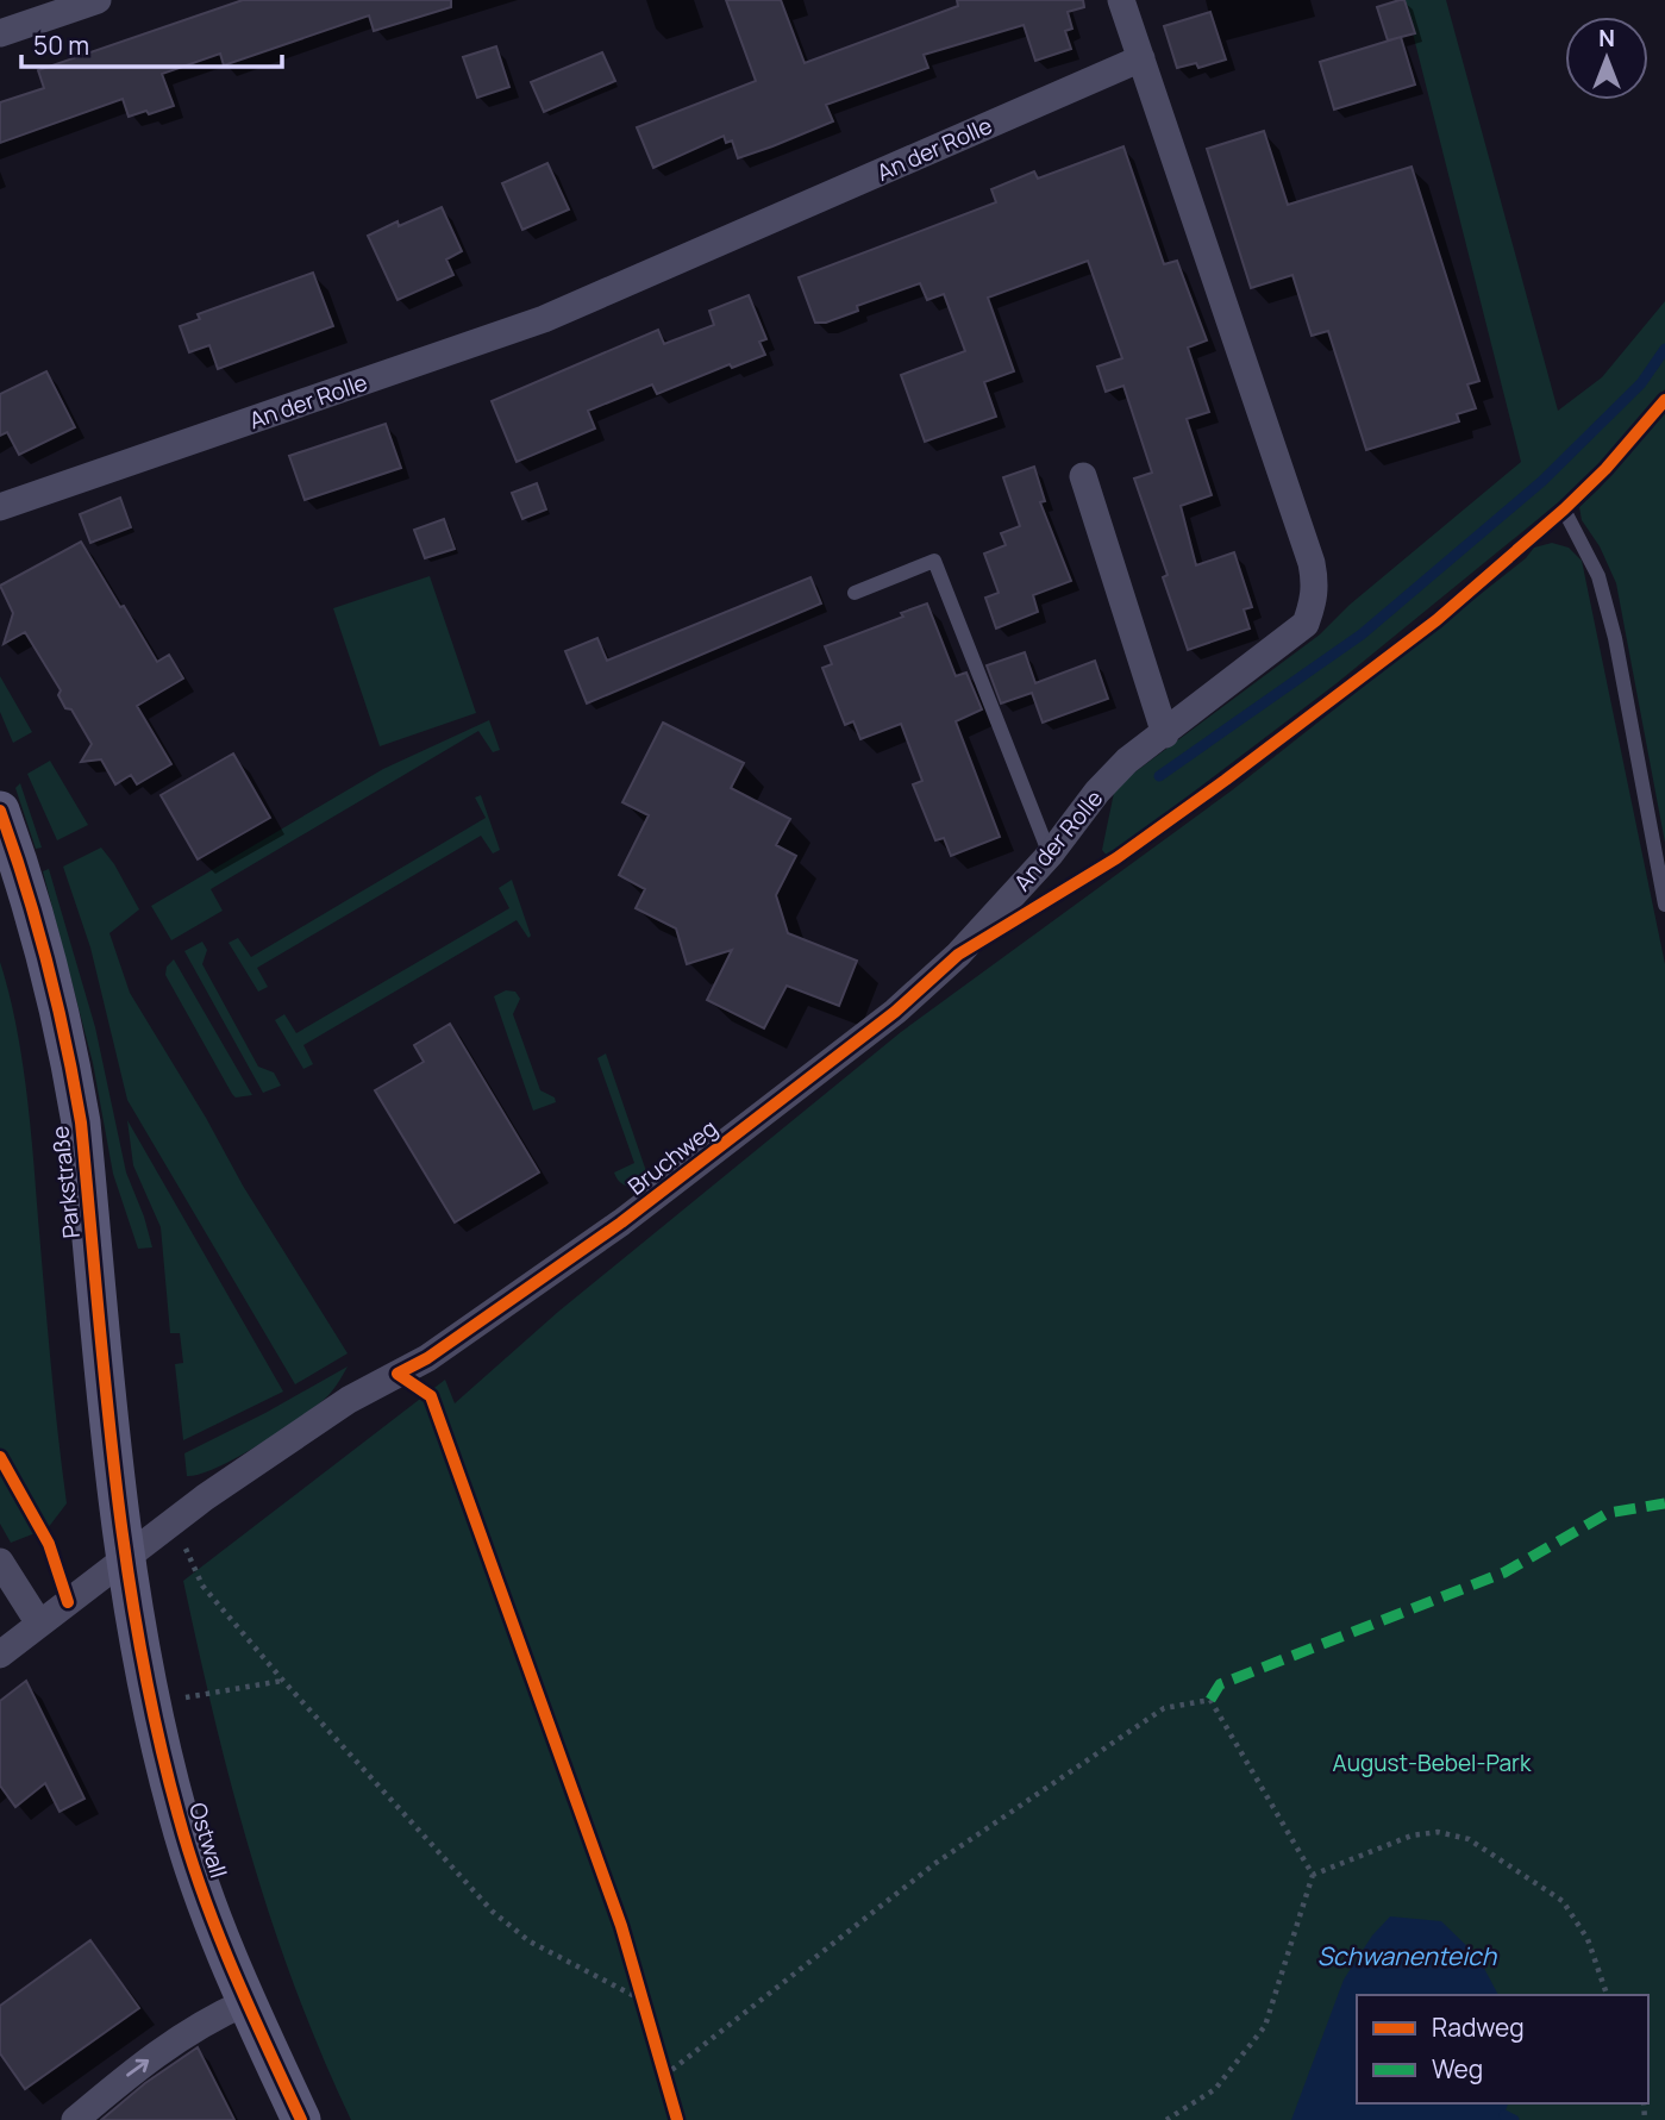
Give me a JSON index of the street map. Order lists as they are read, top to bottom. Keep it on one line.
{"streets":{"main road":["Parkstraße","Ostwall"],"street":["An der Rolle","Bruchweg"]},"crossings":[["An der Rolle","Bruchweg"],["Bruchweg","Parkstraße"],["Bruchweg","Ostwall"],["Parkstraße","Ostwall"]],"water":["Schwanenteich"],"parks":["August-Bebel-Park"],"legend":["Radweg","Weg"],"scale_bar":"50 m","north":"top"}
